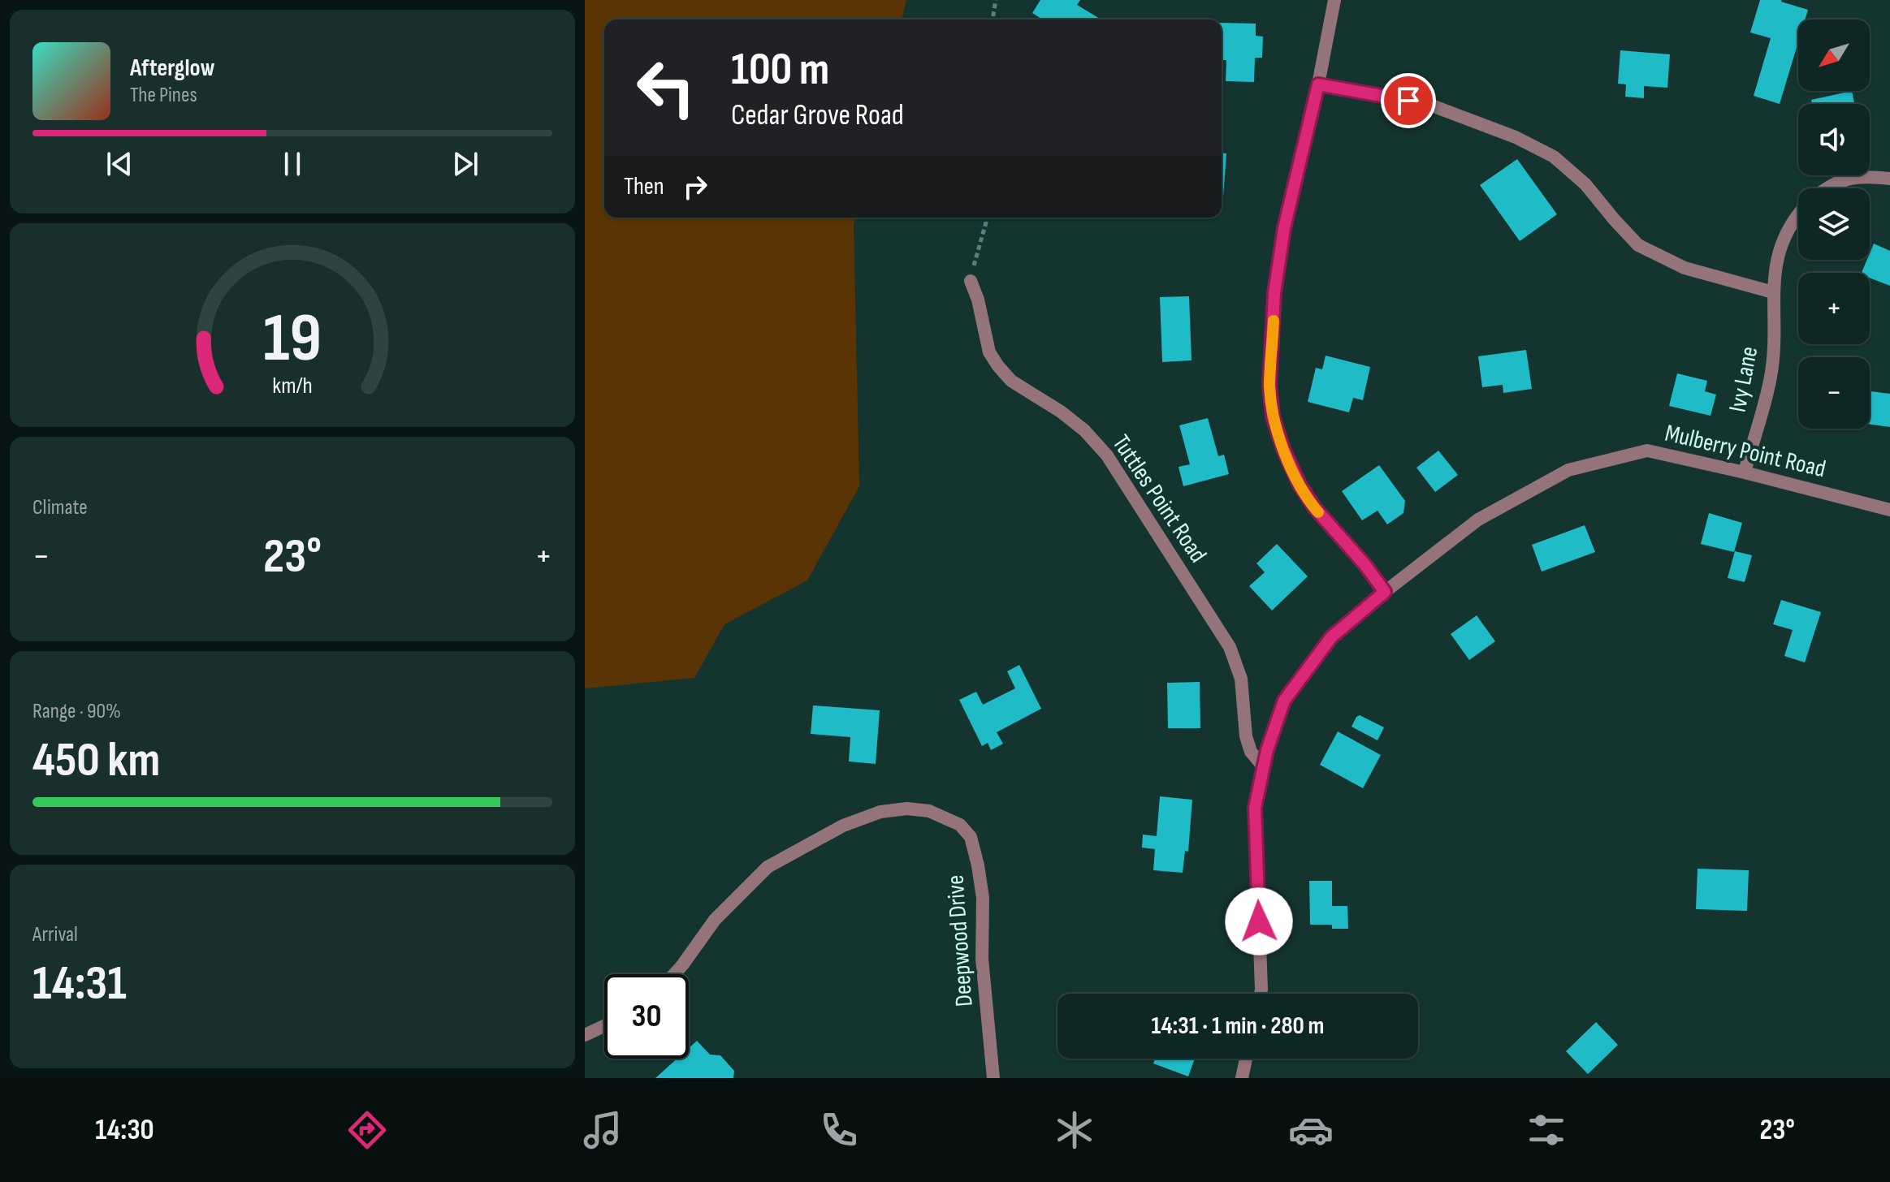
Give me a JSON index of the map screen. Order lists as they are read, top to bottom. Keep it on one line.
{"streets":{"street":["Ivy Lane","Mulberry Point Road","Tuttles Point Road","Deepwood Drive"]},"crossings":[["Ivy Lane","Mulberry Point Road"],["Mulberry Point Road","Tuttles Point Road"]],"north":"bottom left","page":{"map_buttons":["+","−"],"turn":["100 m","Cedar Grove Road"],"song":["Afterglow","The Pines"],"then":"Then","tile":["Climate",["Range · 90%","450 km"],["Arrival","14:31"]],"heat":["−","23°","+"],"limit":"30","trip":"14:31 · 1 min · 280 m","tabs":["14:30","23°"],"gauge":["19","km/h"]}}
